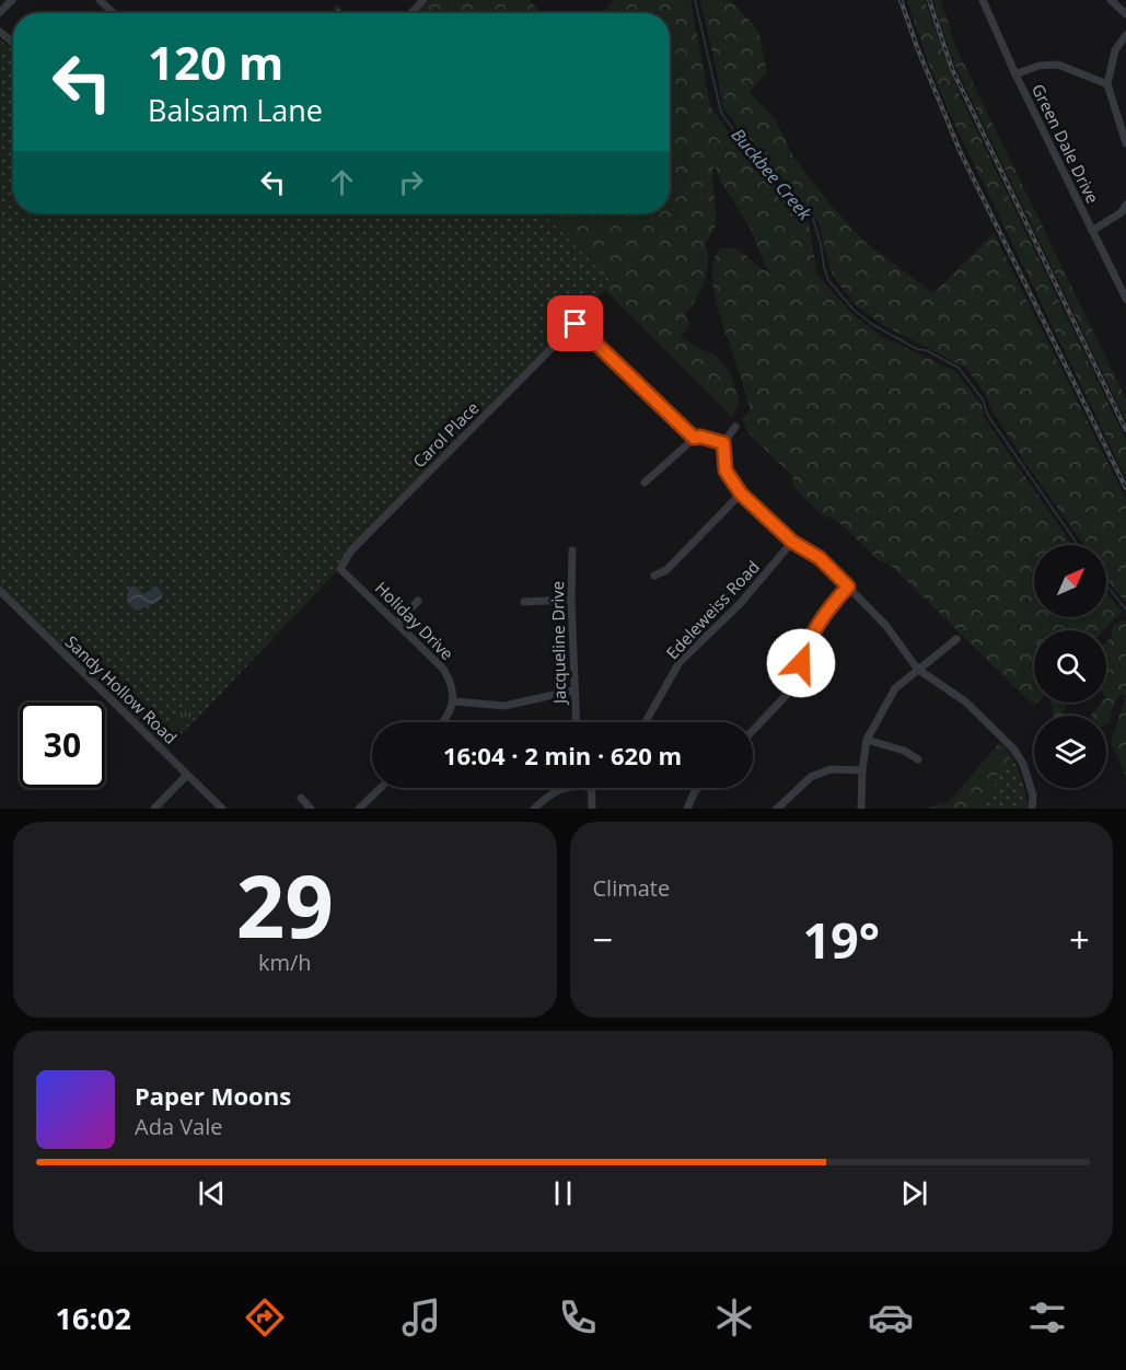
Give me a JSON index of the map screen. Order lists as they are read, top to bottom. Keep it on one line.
{"streets":{"street":["Green Dale Drive","Carol Place","Edeleweiss Road","Holiday Drive","Jacqueline Drive","Sandy Hollow Road"]},"crossings":[["Carol Place","Holiday Drive"]],"water":["Buckbee Creek"],"north":"top right","page":{"turn":["120 m","Balsam Lane"],"limit":"30","trip":"16:04 · 2 min · 620 m","tile":[["29","km/h"],"Climate"],"heat":["−","19°","+"],"song":["Paper Moons","Ada Vale"],"tabs":"16:02"}}
